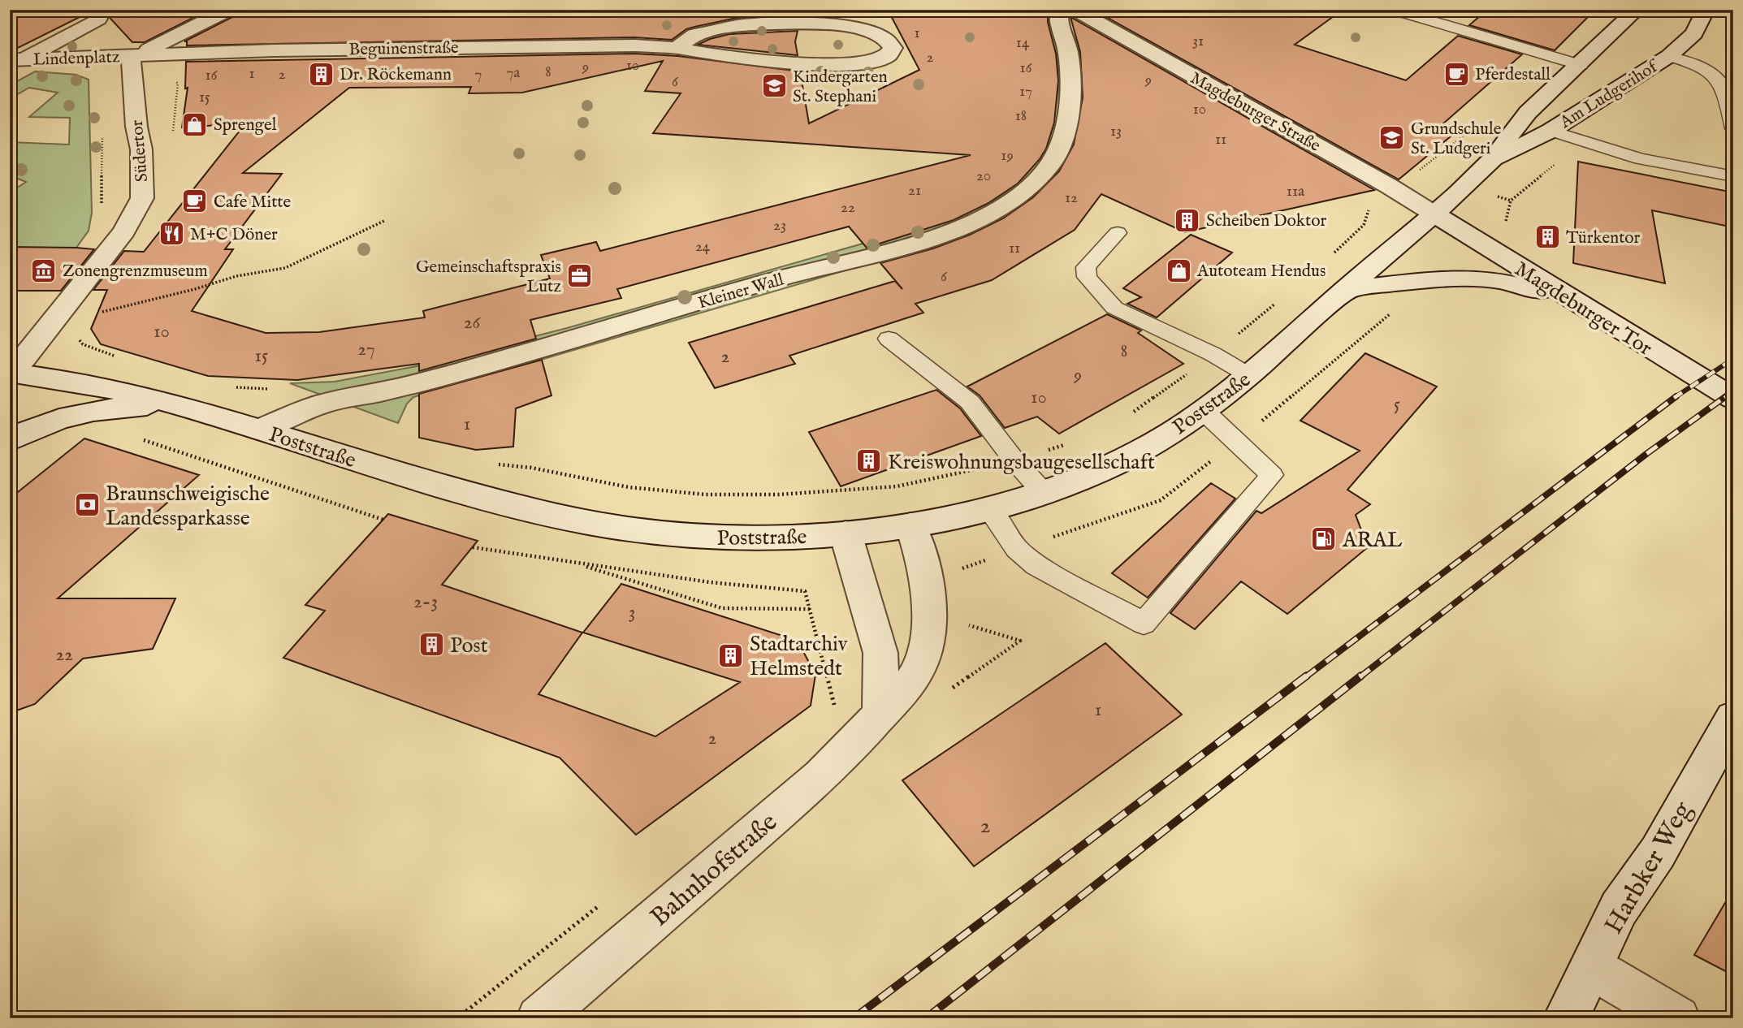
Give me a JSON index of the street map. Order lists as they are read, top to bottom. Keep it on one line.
{"streets":{"street":["Beguinenstraße","Lindenplatz","Am Ludgerihof","Magdeburger Straße","Südertor","Kleiner Wall","Magdeburger Tor","Poststraße","Harbker Weg","Bahnhofstraße"]},"crossings":[["Beguinenstraße","Lindenplatz"],["Beguinenstraße","Südertor"],["Lindenplatz","Südertor"],["Am Ludgerihof","Magdeburger Straße"],["Am Ludgerihof","Magdeburger Tor"],["Am Ludgerihof","Poststraße"],["Magdeburger Straße","Magdeburger Tor"],["Magdeburger Straße","Poststraße"],["Südertor","Poststraße"],["Kleiner Wall","Poststraße"],["Magdeburger Tor","Poststraße"],["Poststraße","Bahnhofstraße"]],"places":{"building":["Dr. Röckemann","Scheiben Doktor","Türkentor","Kreiswohnungsbaugesellschaft","Post","Stadtarchiv Helmstedt"],"cafe":["Pferdestall","Cafe Mitte"],"school or university":["Kindergarten St. Stephani","Grundschule St. Ludgeri"],"shop":["Sprengel","Autoteam Hendus"],"restaurant":["M+C Döner"],"museum":["Zonengrenzmuseum"],"office":["Gemeinschaftspraxis Lutz"],"bank":["Braunschweigische Landessparkasse"],"fuel station":["ARAL"]},"house_numbers":["1","31","14","2","10","9","16","8","7a","1","2","7","16","9","6","17","15","10","18","13","11","19","20","21","11a","12","22","23","24","11","6","26","10","27","8","15","2","9","10","5","1","2-3","3","22","1","2","2"]}
